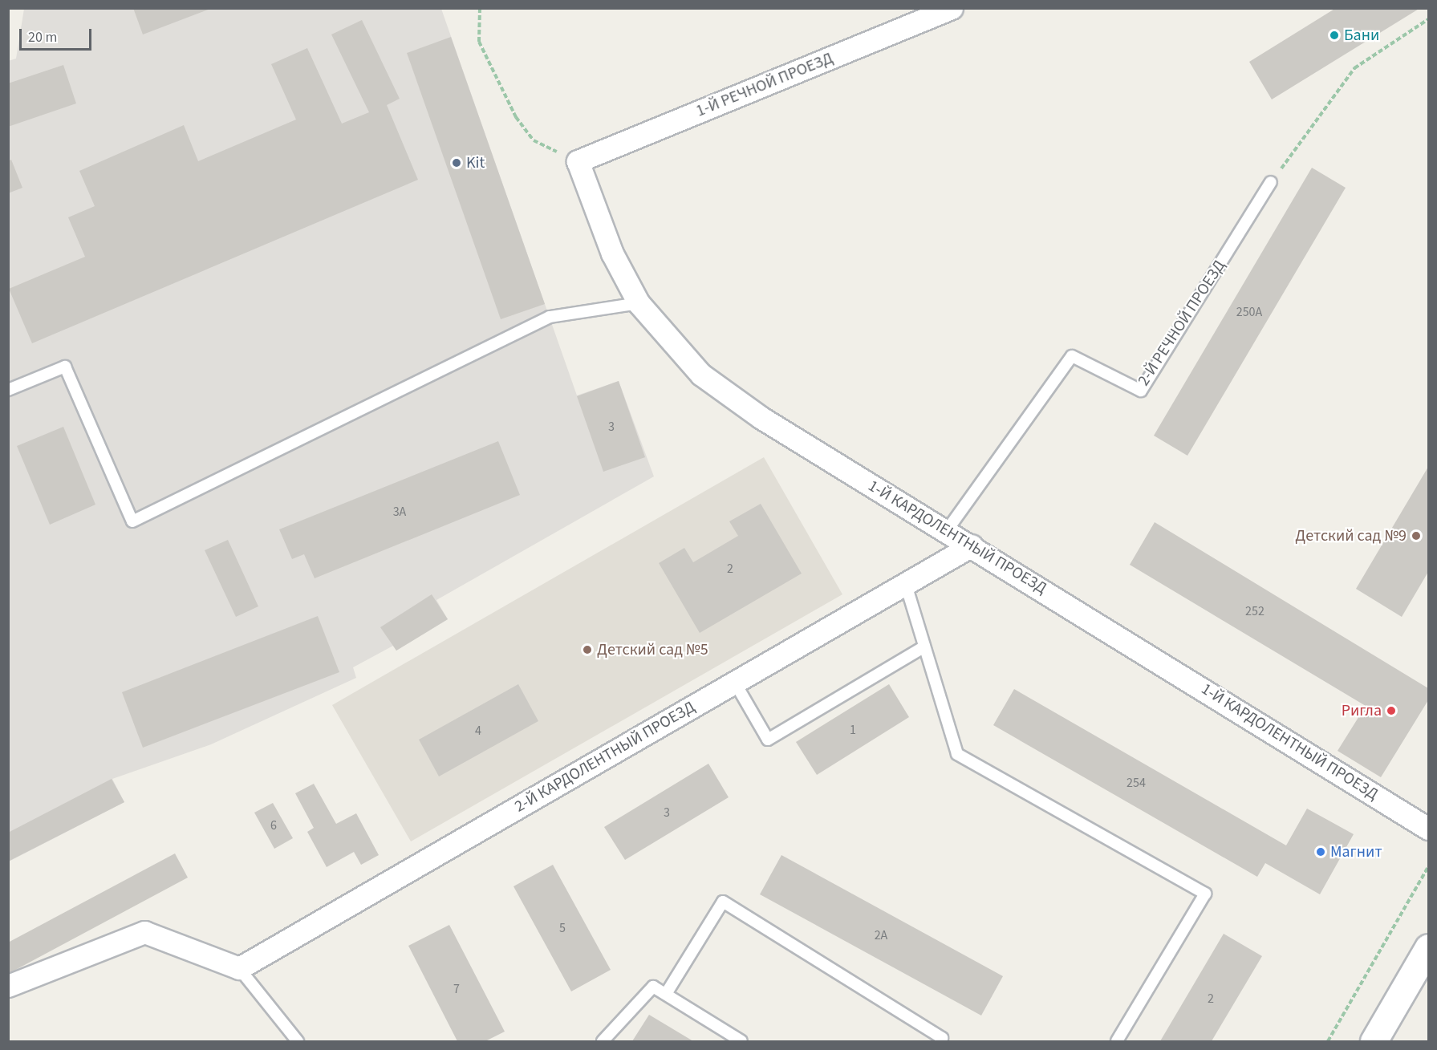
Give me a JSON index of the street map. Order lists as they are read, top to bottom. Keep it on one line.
{"streets":{"street":["1-Й РЕЧНОЙ ПРОЕЗД","1-Й КАРДОЛЕНТНЫЙ ПРОЕЗД","2-Й КАРДОЛЕНТНЫЙ ПРОЕЗД"],"lane":["2-Й РЕЧНОЙ ПРОЕЗД"]},"crossings":[["1-Й РЕЧНОЙ ПРОЕЗД","1-Й КАРДОЛЕНТНЫЙ ПРОЕЗД"],["2-Й РЕЧНОЙ ПРОЕЗД","1-Й КАРДОЛЕНТНЫЙ ПРОЕЗД"],["1-Й КАРДОЛЕНТНЫЙ ПРОЕЗД","2-Й КАРДОЛЕНТНЫЙ ПРОЕЗД"]],"places":["Бани","Kit","Детский сад №9","Детский сад №5","Ригла","Магнит"],"house_numbers":["250А","3","3А","2","252","1","4","254","3","6","5","2А","7","2"],"scale_bar":"20 m"}
